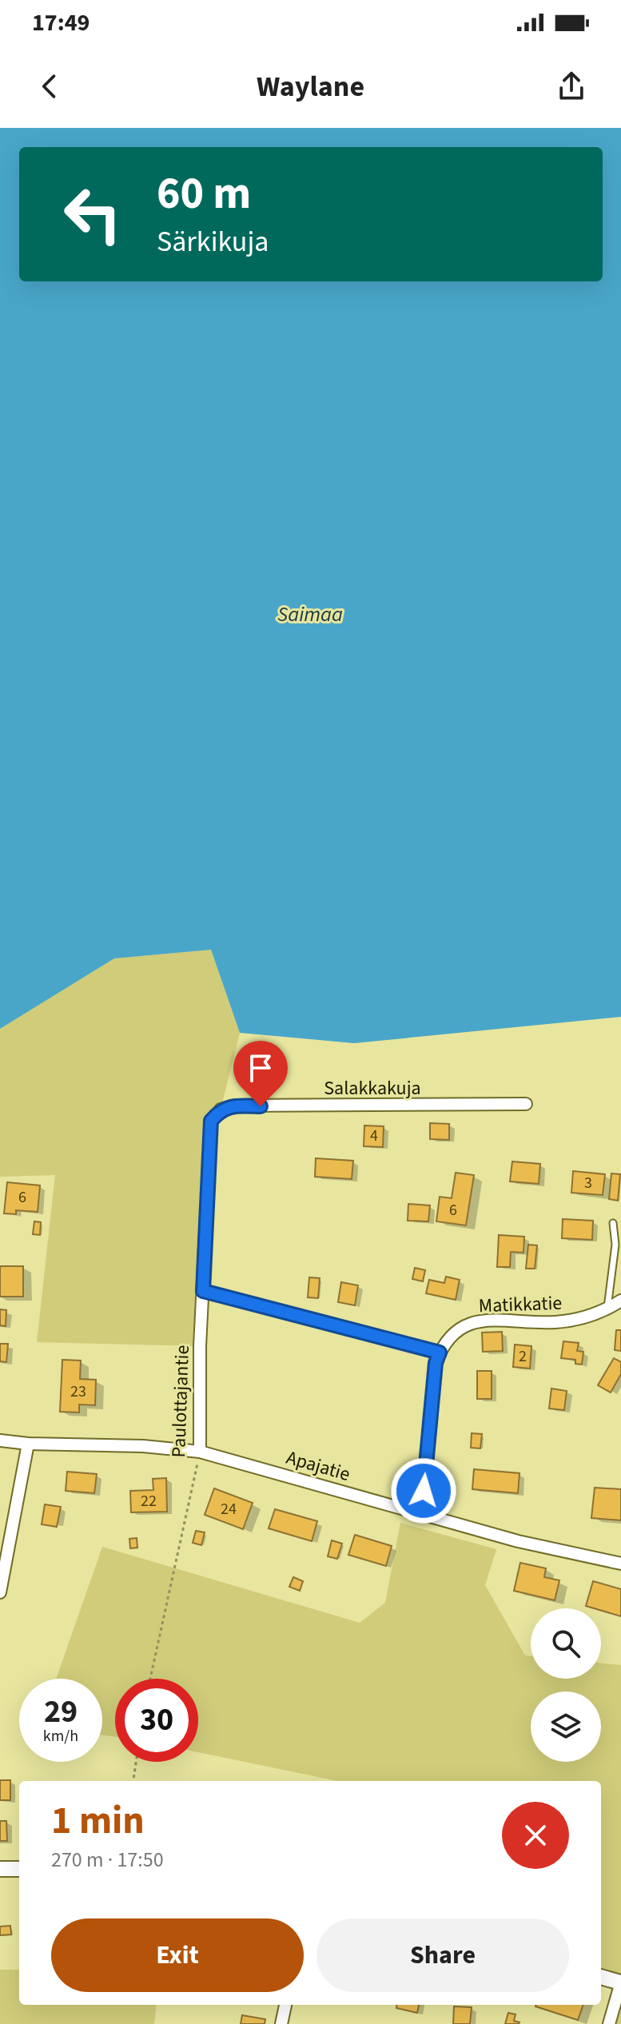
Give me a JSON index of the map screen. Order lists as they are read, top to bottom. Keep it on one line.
{"streets":{"street":["Salakkakuja","Matikkatie","Paulottajantie","Apajatie"]},"crossings":[["Salakkakuja","Paulottajantie"],["Matikkatie","Apajatie"],["Paulottajantie","Apajatie"]],"water":["Saimaa"],"house_numbers":["4","3","6","6","2","23","22","24"],"page":{"status":"17:49","header":"Waylane","turn":["60 m","Särkikuja"],"speed":"29 km/h","limit":"30","heading":["1 min","270 m · 17:50"],"buttons":["Exit","Share"]}}
